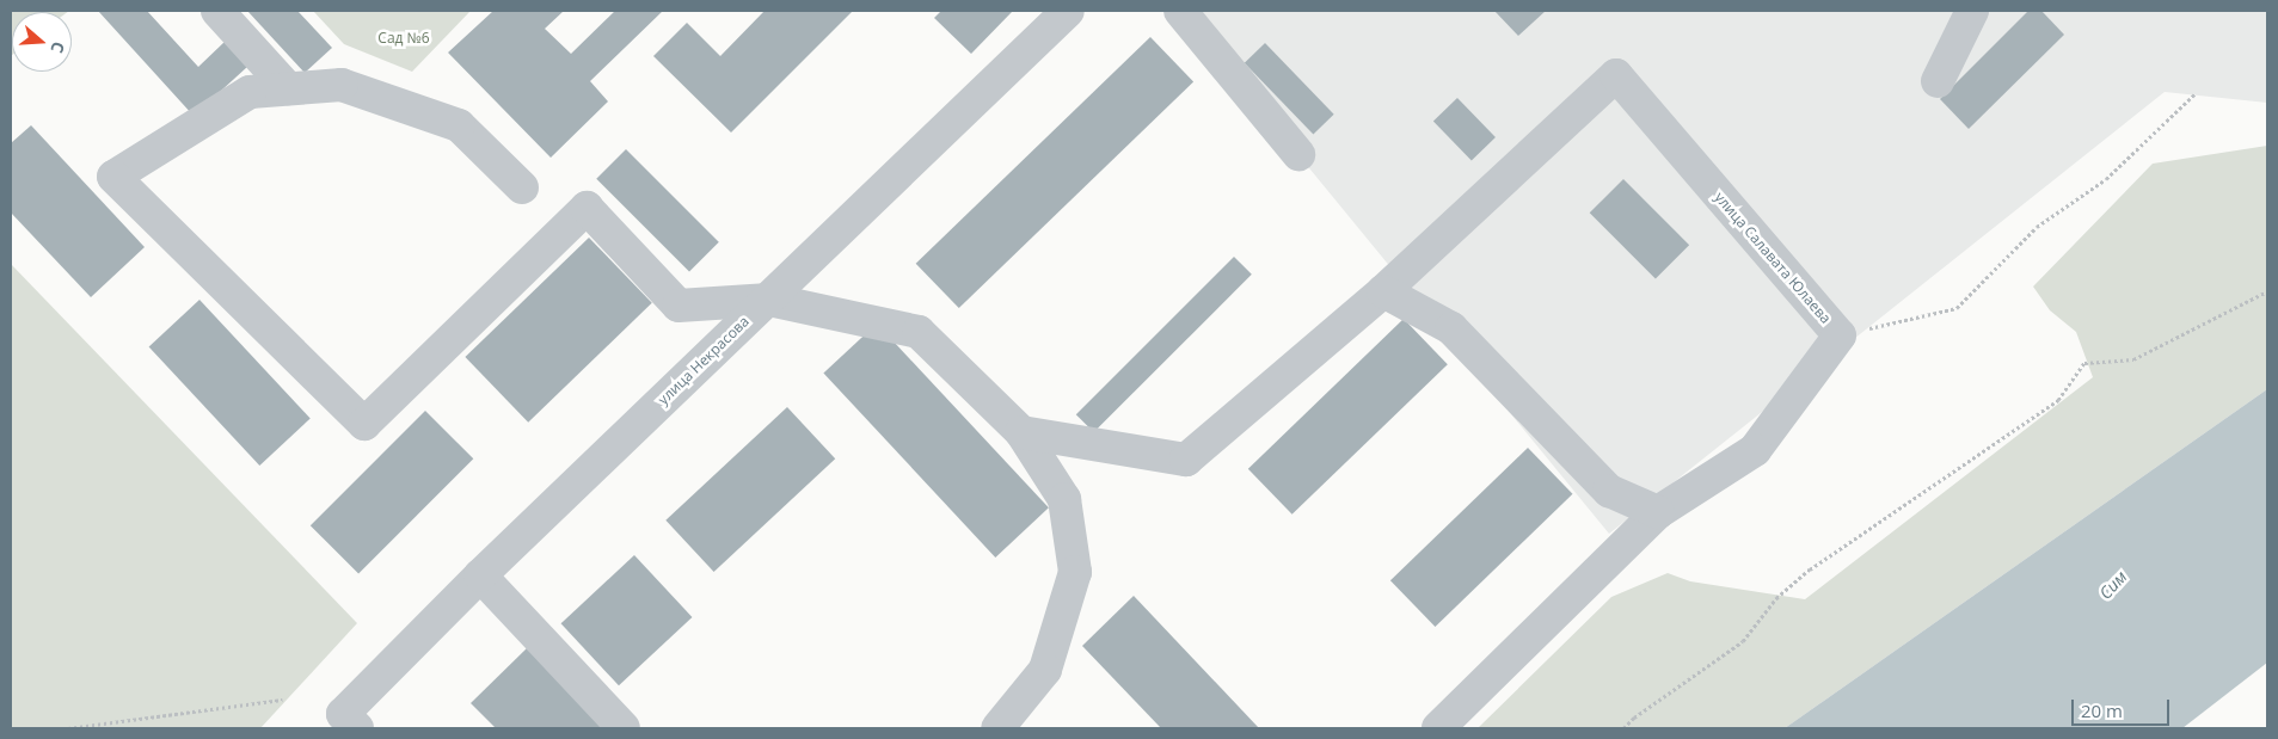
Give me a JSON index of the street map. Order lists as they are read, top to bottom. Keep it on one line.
{"streets":{"street":["улица Салавата Юлаева","улица Некрасова"]},"water":["Сим"],"parks":["Сад №6"],"scale_bar":"20 m","north":"right"}
